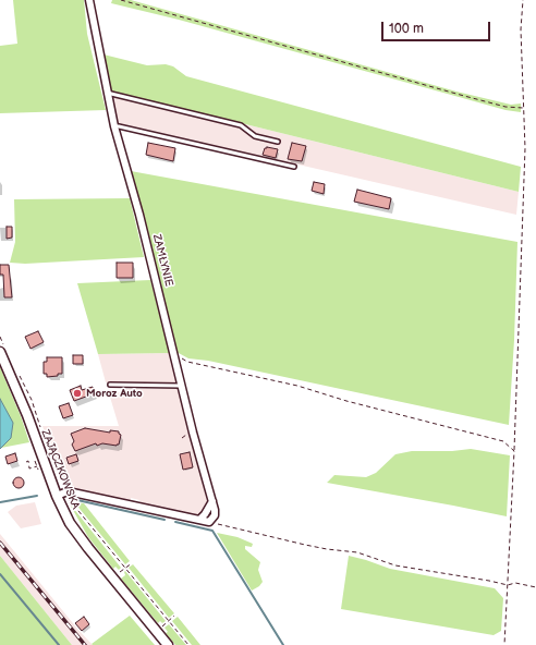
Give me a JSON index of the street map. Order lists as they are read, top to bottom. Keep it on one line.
{"streets":{"main road":["ZAJĄCZKOWSKA"],"street":["ZAMŁYNIE"]},"places":["Moroz Auto"],"scale_bar":"100 m"}
